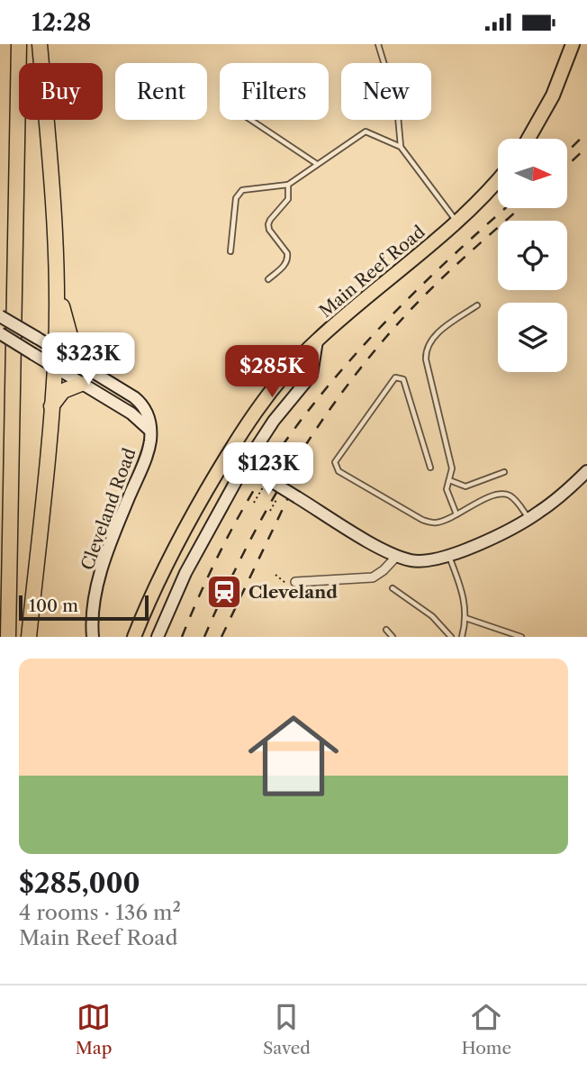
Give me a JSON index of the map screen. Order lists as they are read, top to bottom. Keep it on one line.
{"streets":{"main road":["Main Reef Road"],"street":["Cleveland Road"]},"places":{"station":["Cleveland"]},"scale_bar":"100 m","north":"right","page":{"status":"12:28","chip":["Buy","Rent","Filters","New"],"price":["$323K","$285K","$123K"],"scale":"100 m","list":[{"name":"$285,000","note":"4 rooms · 136 m² · Main Reef Road"}],"tabs":["Map","Saved","Home"]}}
